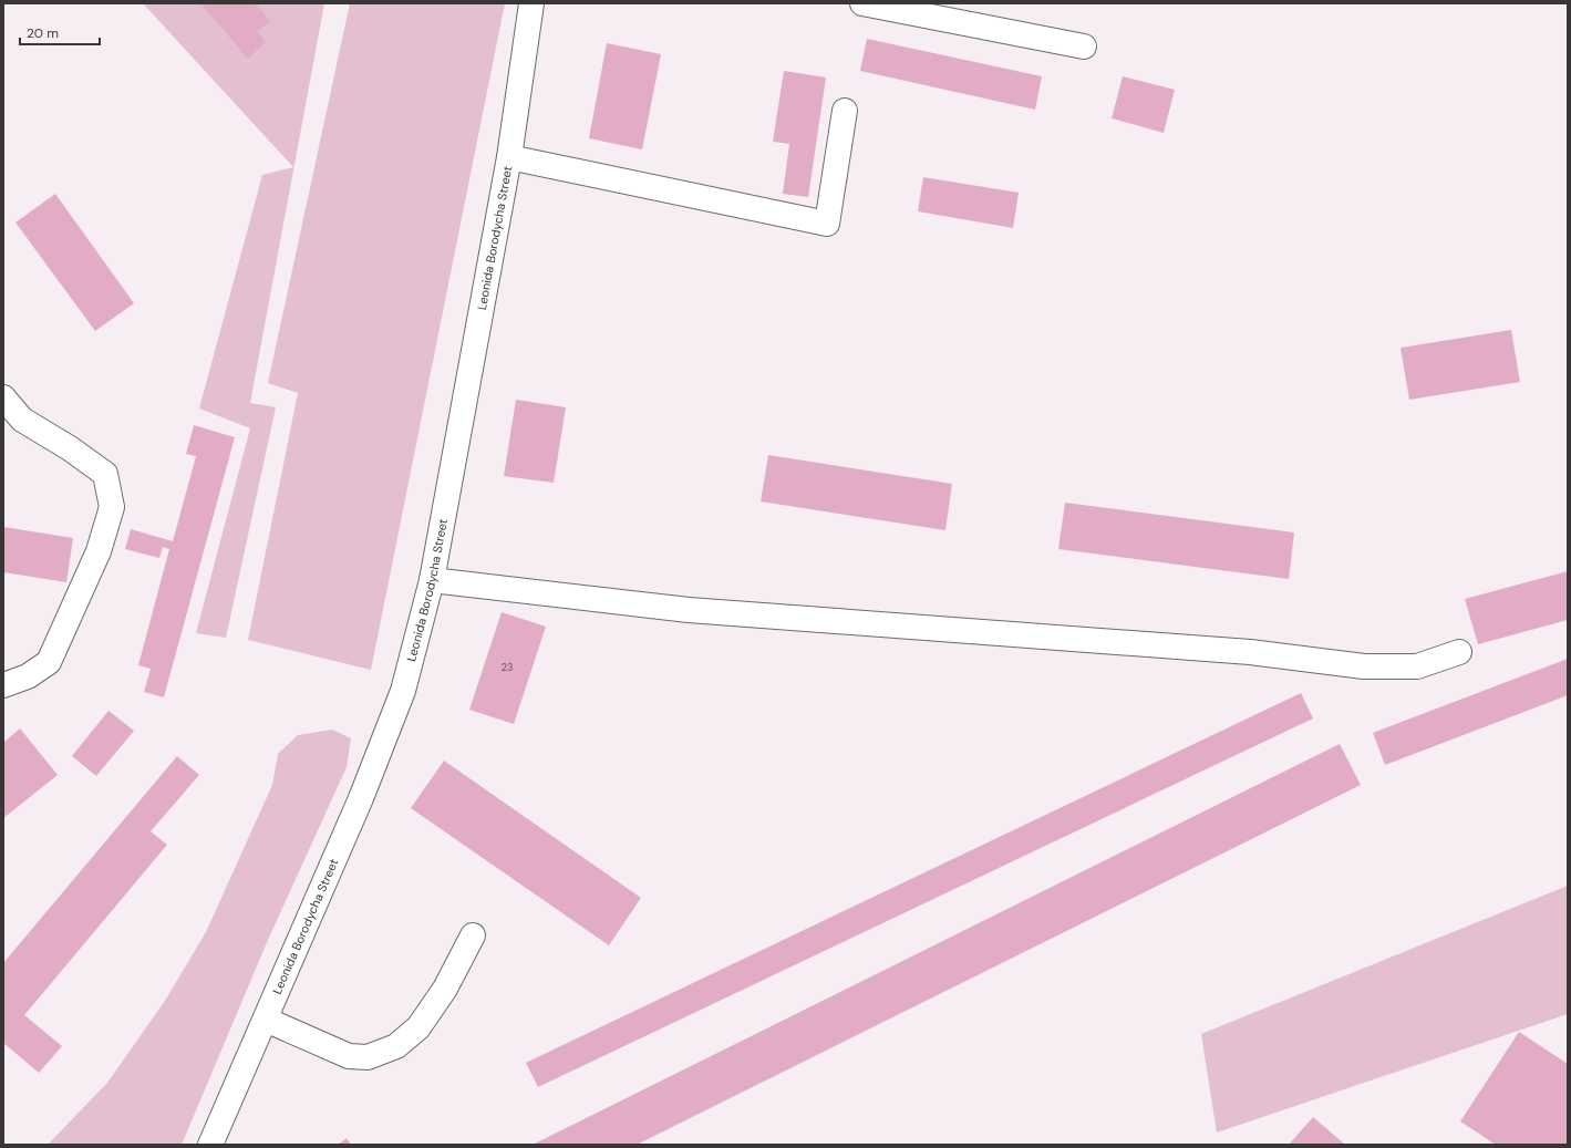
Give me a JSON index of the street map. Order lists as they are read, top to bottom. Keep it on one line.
{"streets":{"street":["Leonida Borodycha Street"]},"house_numbers":["23"],"scale_bar":"20 m"}
